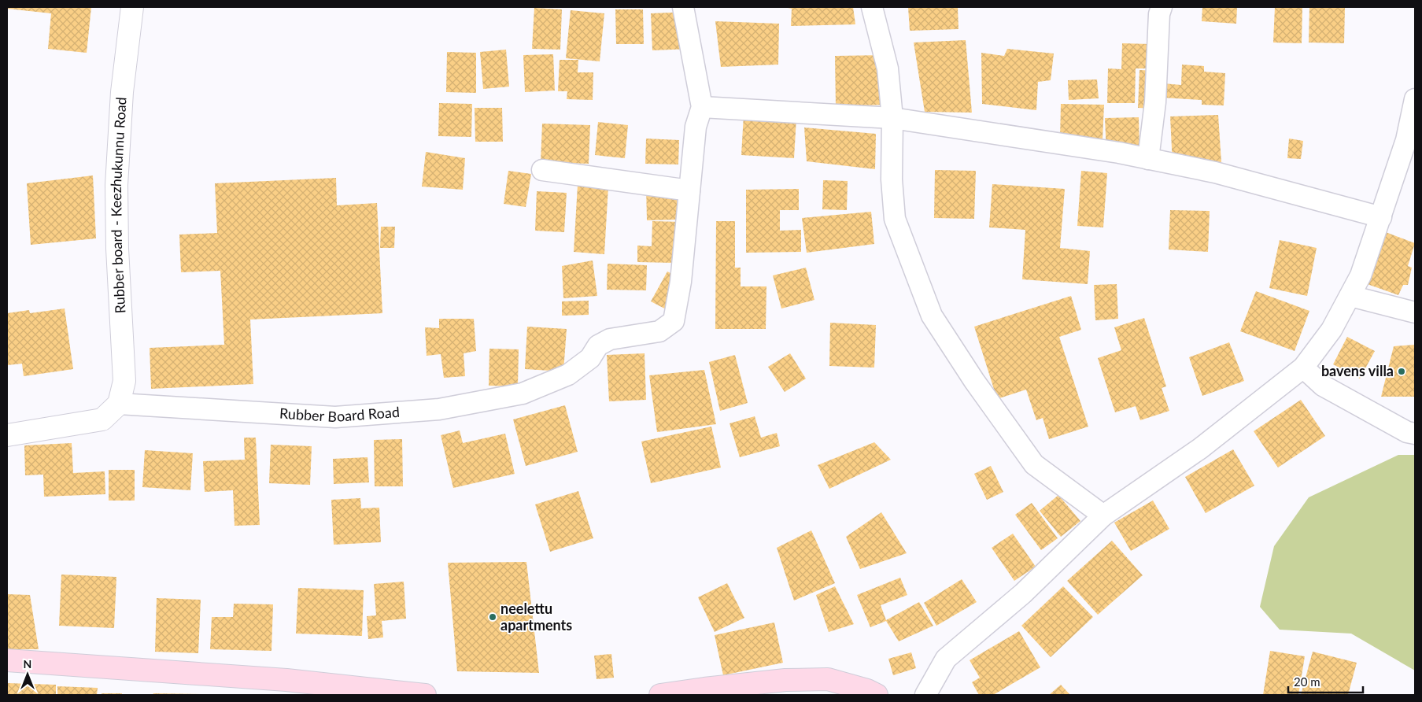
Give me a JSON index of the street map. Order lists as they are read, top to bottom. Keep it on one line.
{"streets":{"street":["Rubber board - Keezhukunnu Road","Rubber Board Road"]},"crossings":[["Rubber board - Keezhukunnu Road","Rubber Board Road"]],"places":["bavens villa","neelettu apartments"],"scale_bar":"20 m","north":"top"}
